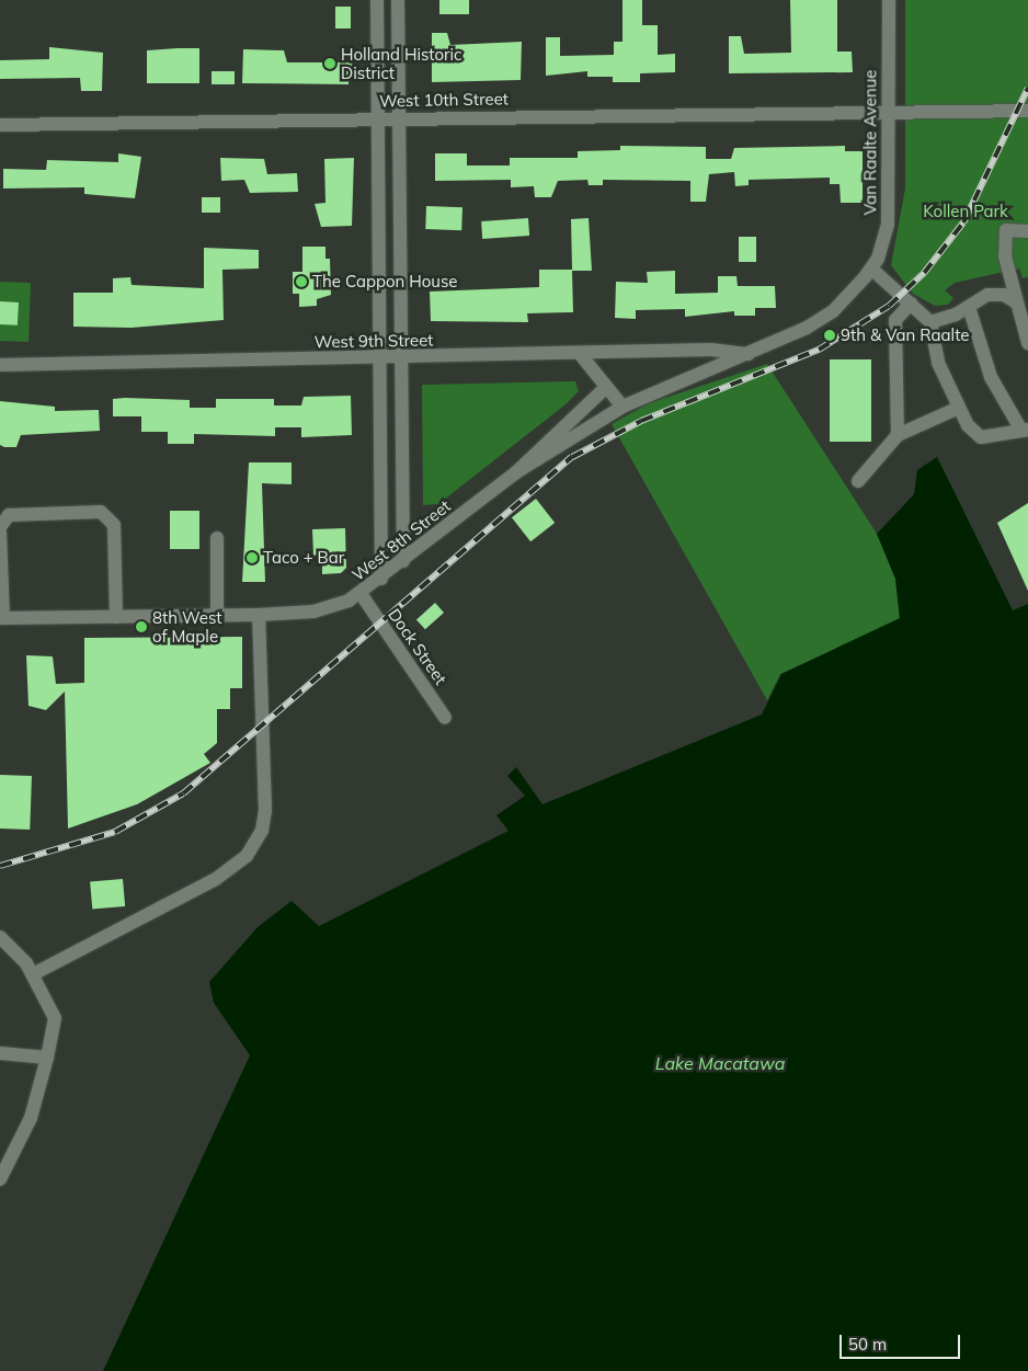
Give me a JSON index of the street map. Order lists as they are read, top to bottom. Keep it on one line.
{"streets":{"street":["West 10th Street","Van Raalte Avenue","West 9th Street","West 8th Street","Dock Street"]},"crossings":[["West 10th Street","Van Raalte Avenue"],["Van Raalte Avenue","West 9th Street"],["Van Raalte Avenue","West 8th Street"],["West 9th Street","West 8th Street"],["West 8th Street","Dock Street"]],"water":["Lake Macatawa"],"parks":["Kollen Park"],"places":["Holland Historic District","The Cappon House","9th & Van Raalte","Taco + Bar","8th West of Maple"],"scale_bar":"50 m"}
